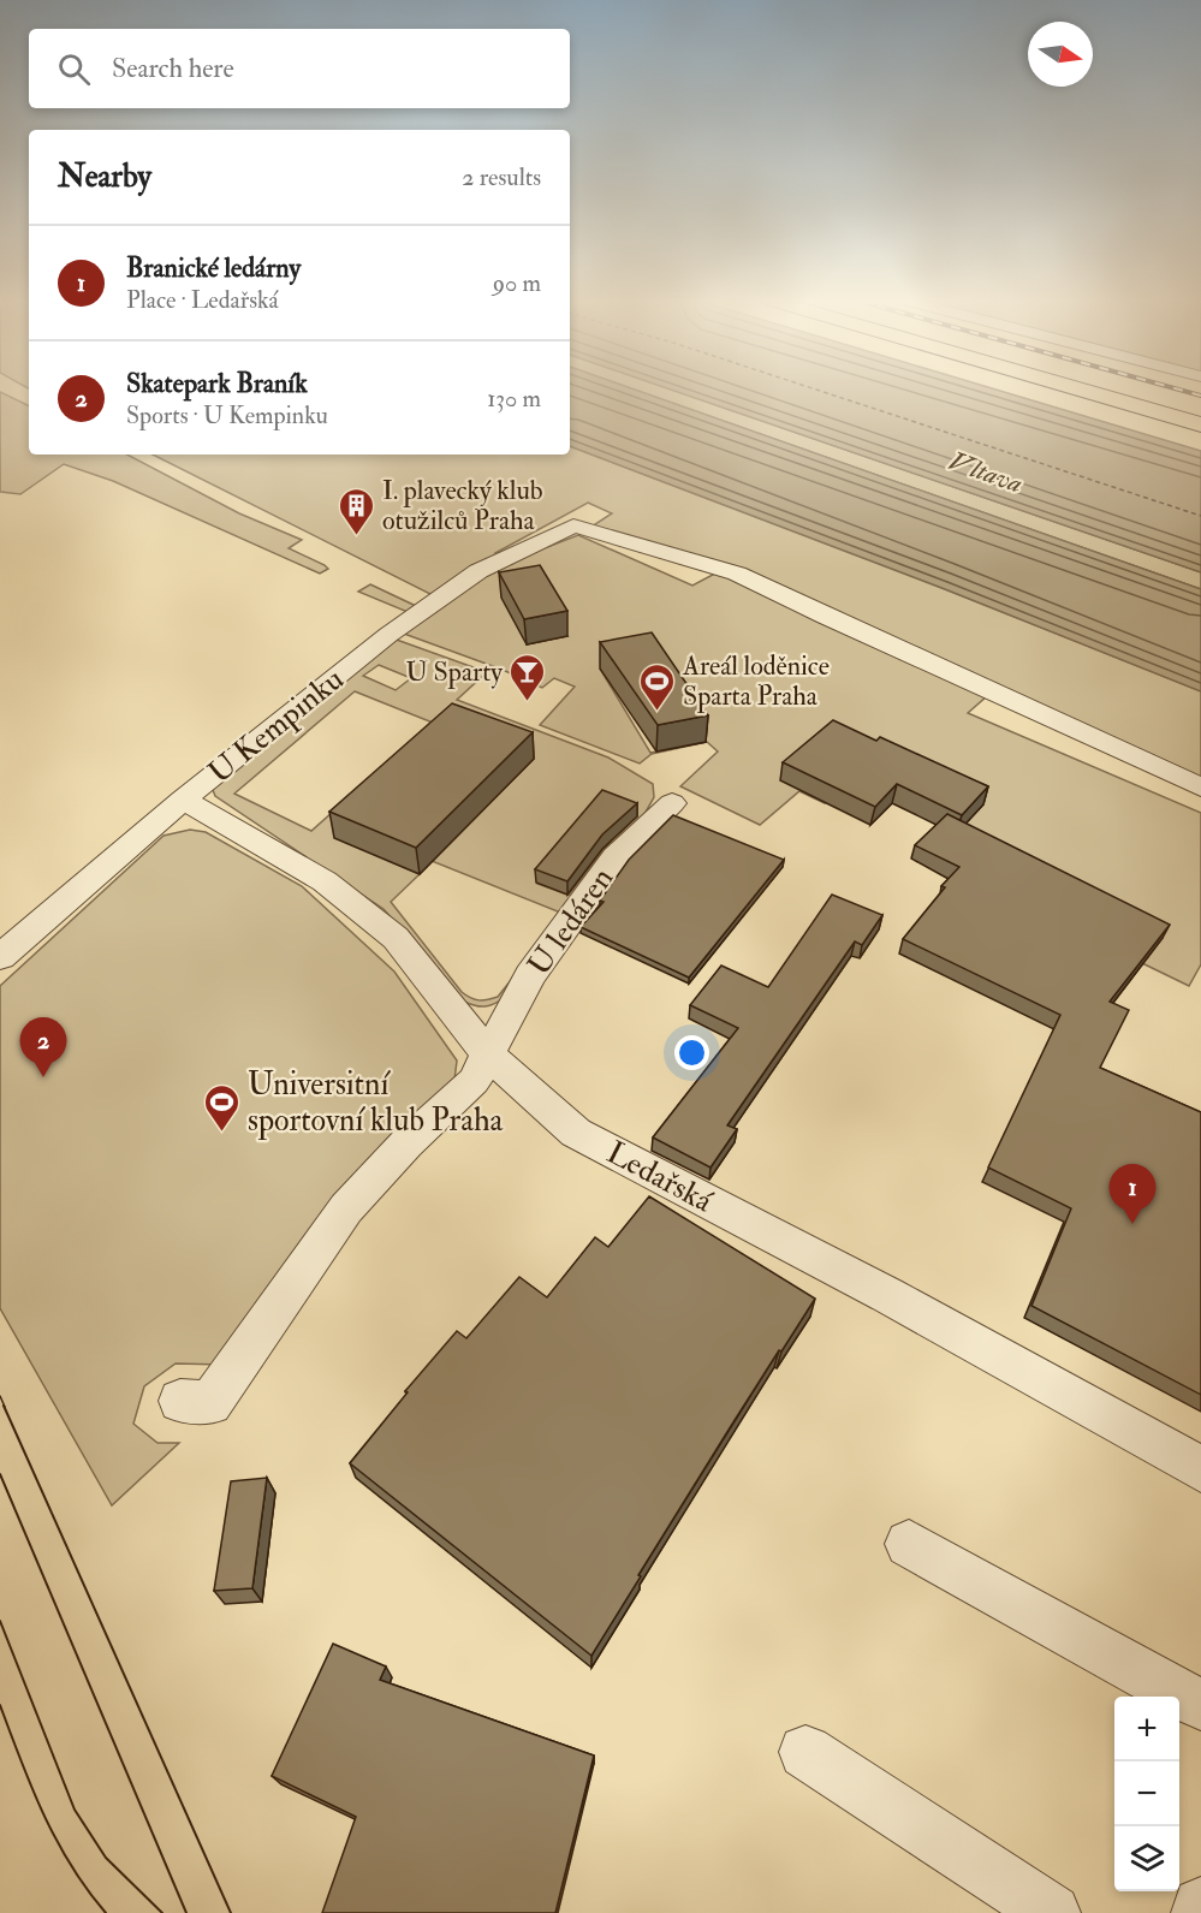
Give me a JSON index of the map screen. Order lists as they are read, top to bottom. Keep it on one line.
{"streets":{"street":["U Kempinku","U ledáren","Ledařská"]},"crossings":[["U Kempinku","Ledařská"],["U ledáren","Ledařská"]],"water":["Vltava"],"places":{"building":["I. plavecký klub otužilců Praha"],"bar":["U Sparty"],"sports":["Areál loděnice Sparta Praha","Universitní sportovní klub Praha"]},"north":"right","page":{"search":"Search here","heading":["Nearby","2 results"],"list":[{"mark":"1","name":"Branické ledárny","note":"Place · Ledařská","value":"90 m"},{"mark":"2","name":"Skatepark Braník","note":"Sports · U Kempinku","value":"130 m"}],"pins":["2","1"],"map_buttons":["+","−"]}}
